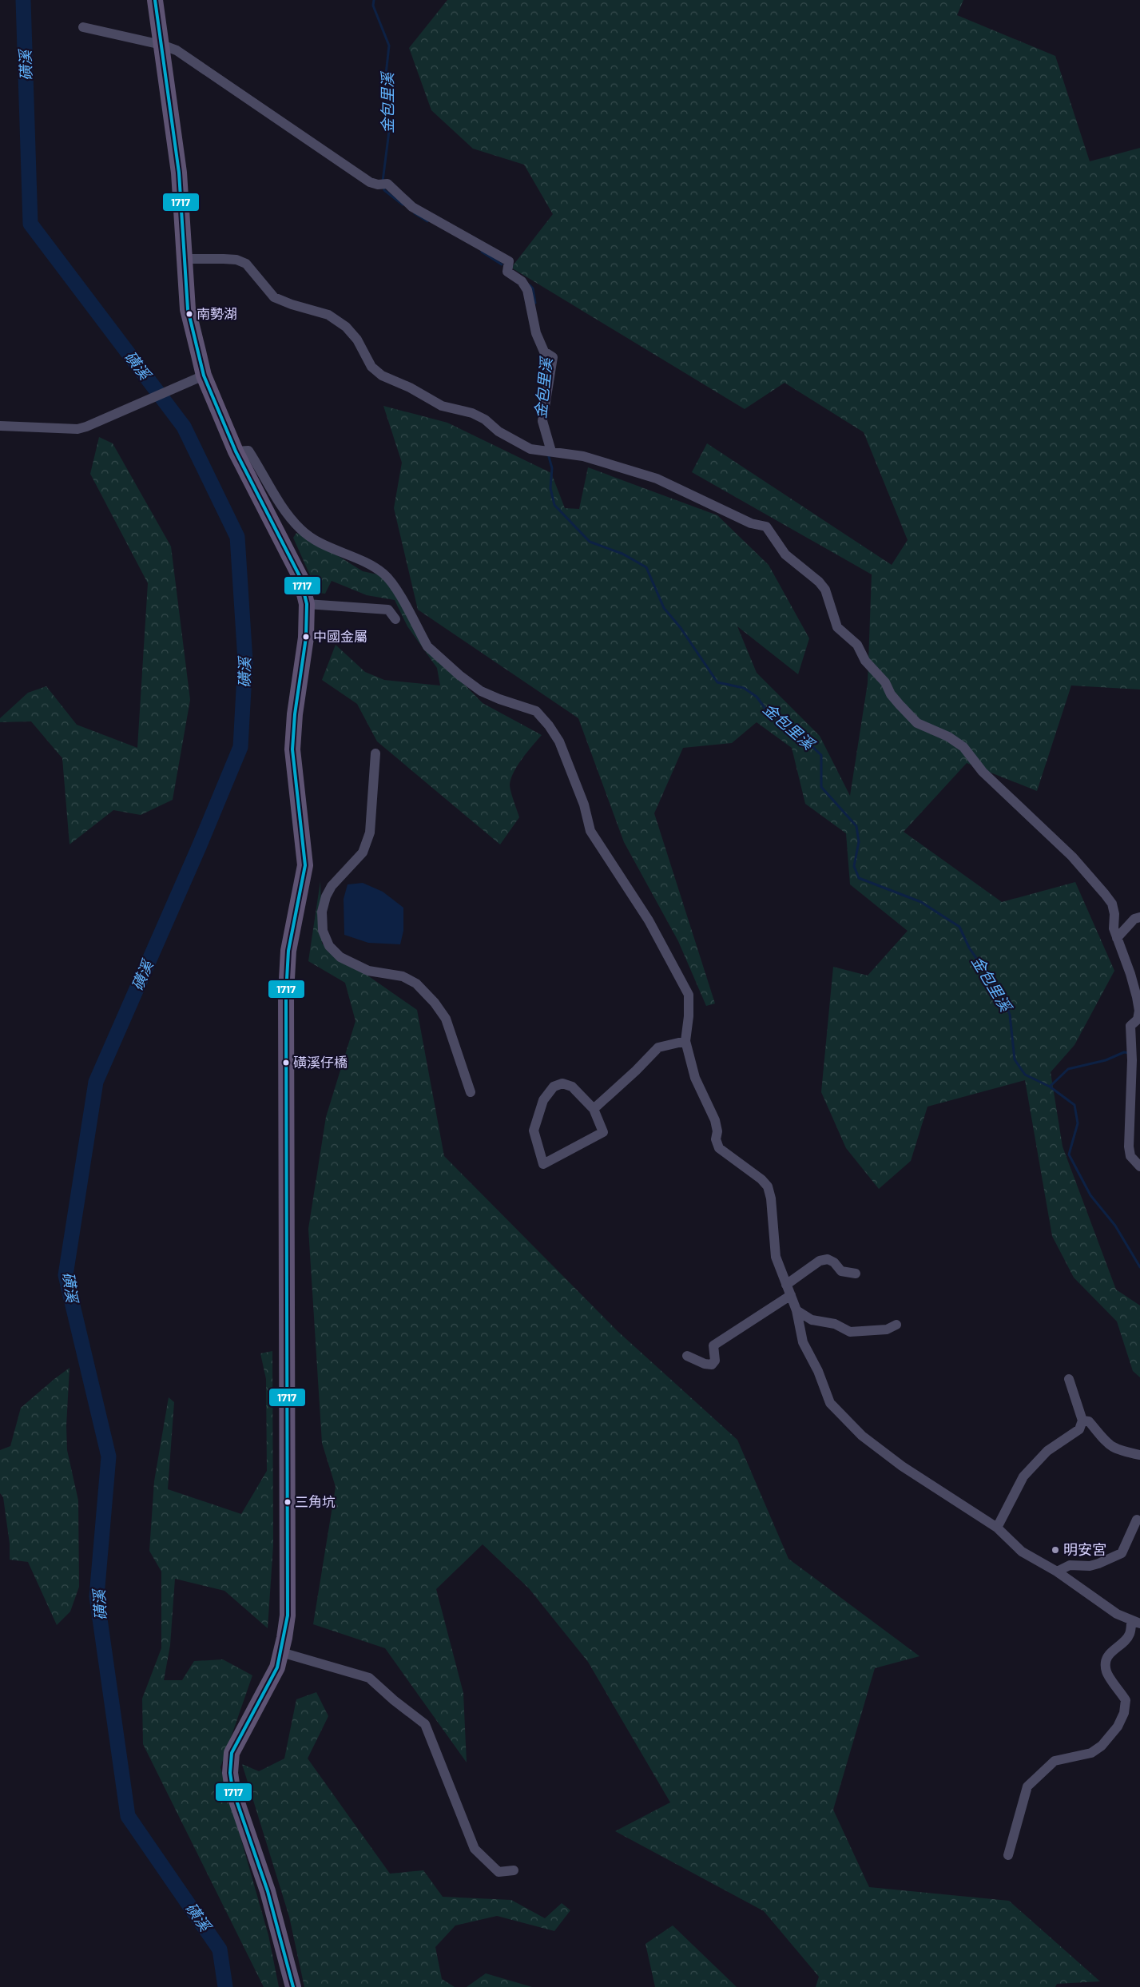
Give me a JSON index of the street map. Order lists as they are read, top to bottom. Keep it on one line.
{"water":["磺溪","金包里溪"],"places":["南勢湖","中國金屬","磺溪仔橋","三角坑","明安宮"],"lines":["transit line 1717"]}
